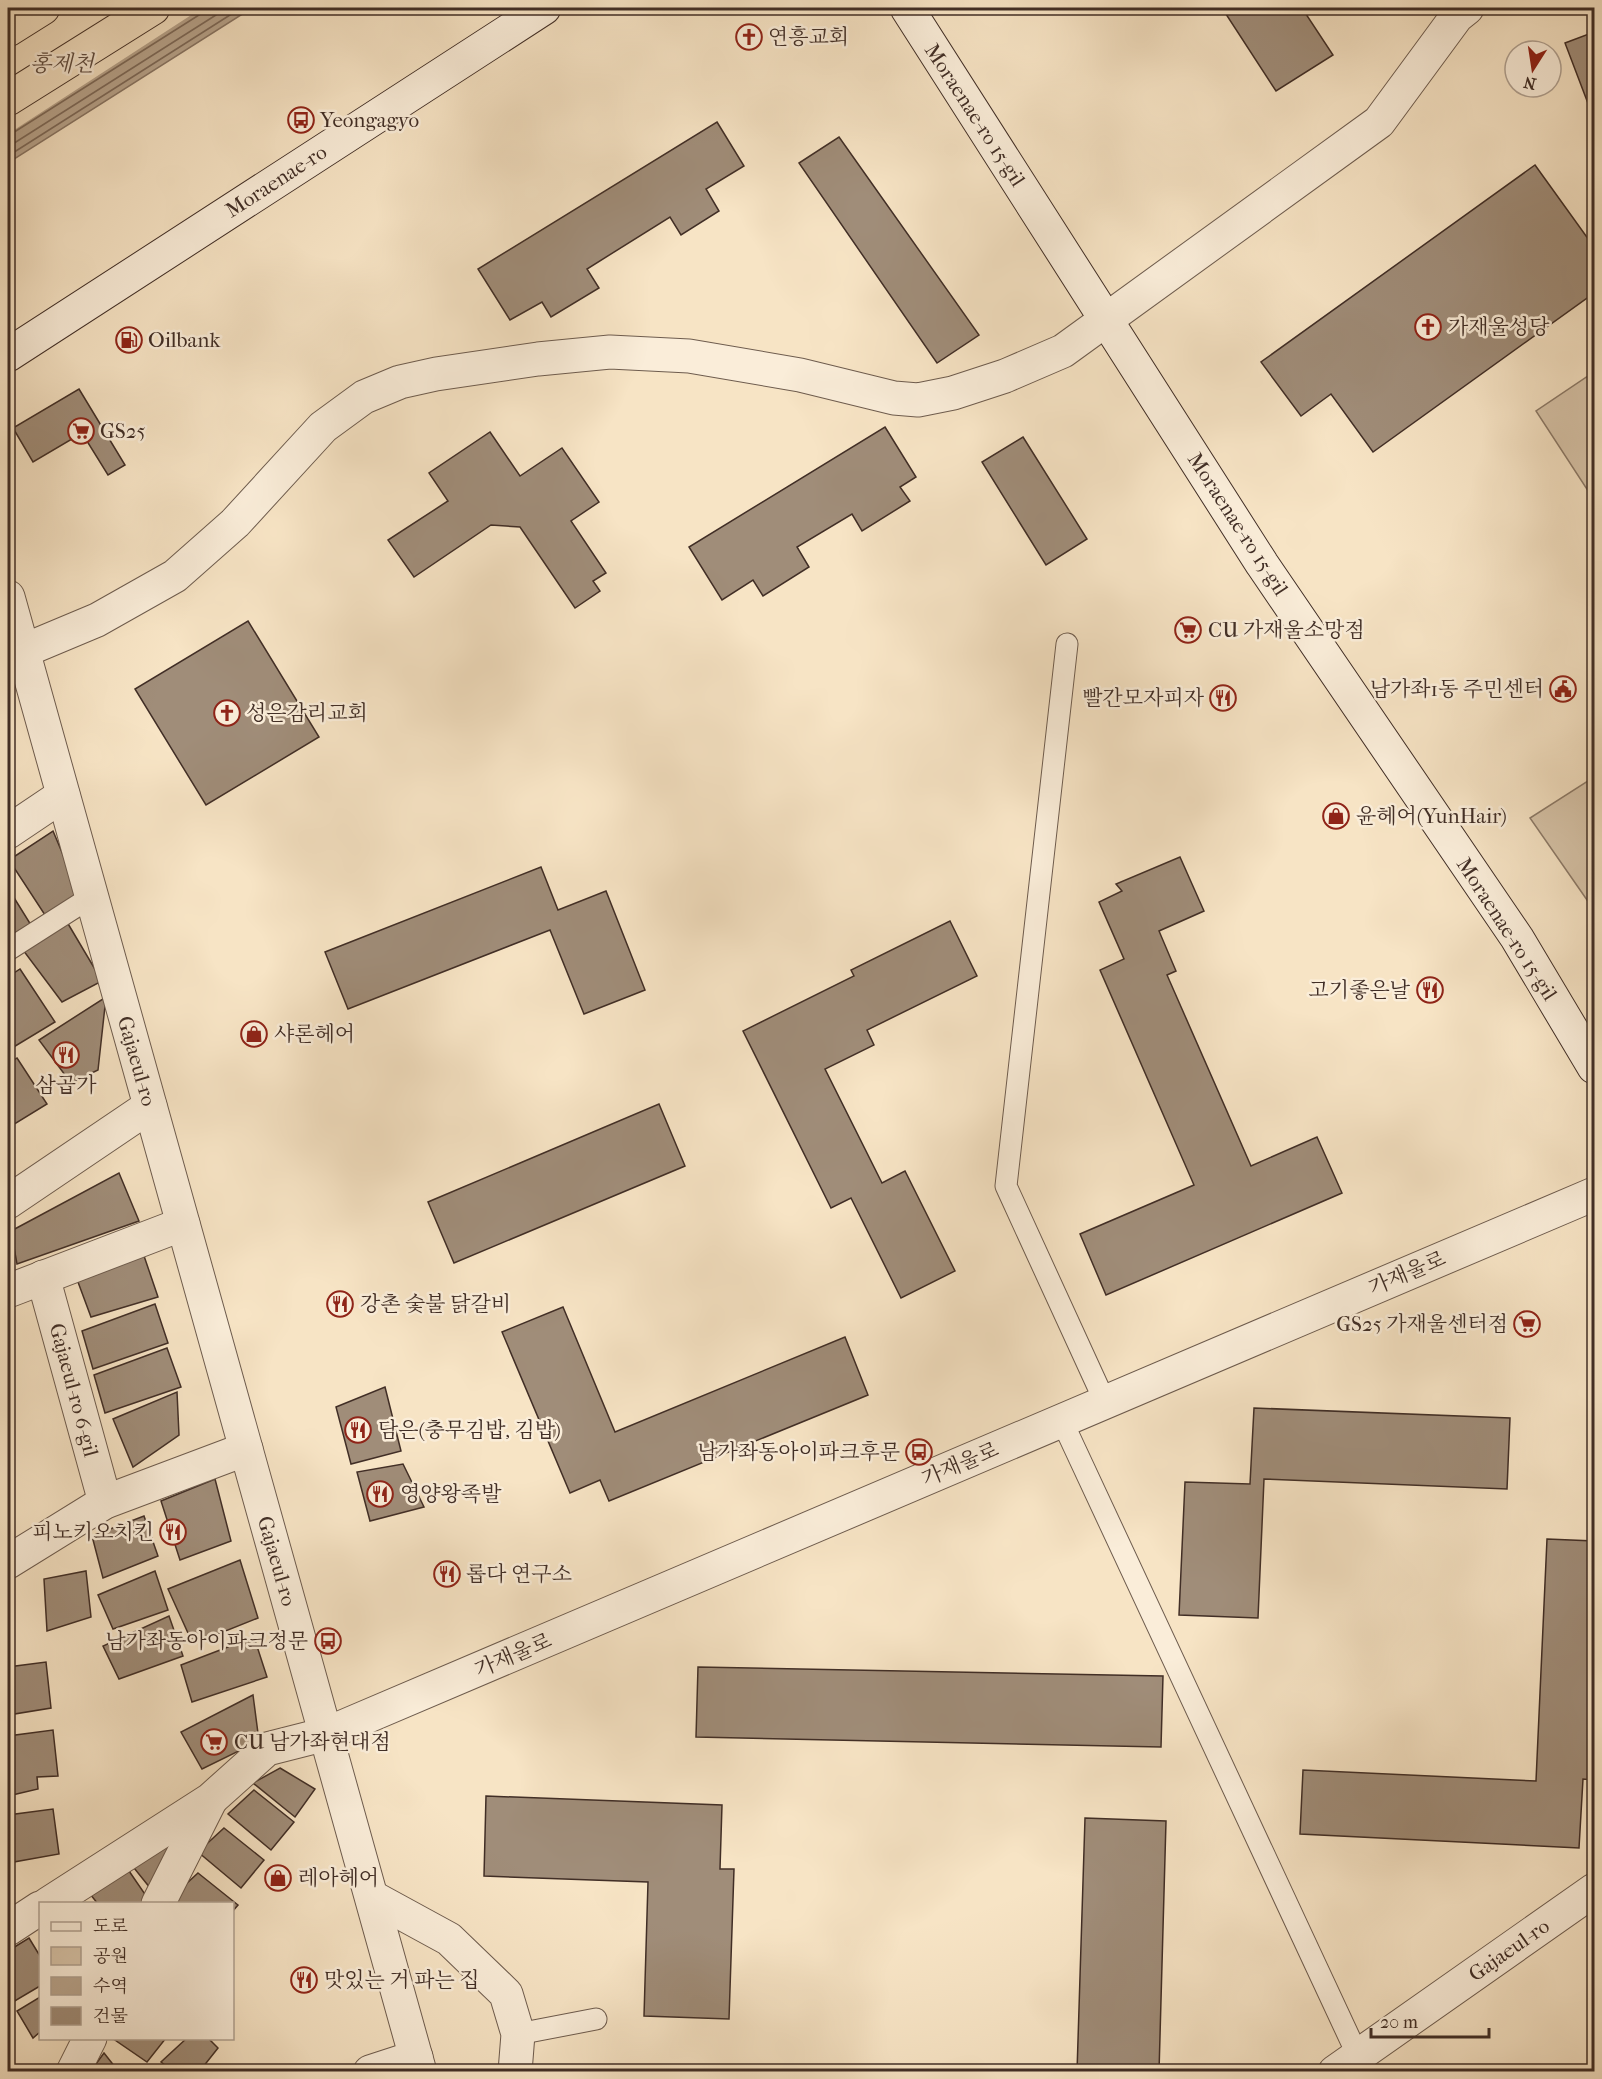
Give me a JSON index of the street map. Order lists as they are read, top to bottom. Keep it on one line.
{"streets":{"street":["Moraenae-ro 15-gil","Moraenae-ro","Gajaeul-ro","가재울로","Gajaeul-ro 6-gil"]},"crossings":[["Gajaeul-ro","가재울로"]],"water":["홍제천"],"places":{"church":["연흥교회","가재울성당","성은감리교회"],"bus stop":["Yeongagyo","남가좌동아이파크후문","남가좌동아이파크정문"],"fuel station":["Oilbank"],"supermarket":["GS25","CU 가재울소망점","GS25 가재울센터점","CU 남가좌현대점"],"public building":["남가좌1동 주민센터"],"restaurant":["빨간모자피자","고기좋은날","삼곱가","강촌 숯불 닭갈비","담은(충무김밥, 김밥)","영양왕족발","피노키오치킨","롭다 연구소","맛있는 거 파는 집"],"shop":["윤헤어(YunHair)","샤론헤어","레아헤어"]},"legend":["도로","공원","수역","건물"],"scale_bar":"20 m","north":"bottom"}
